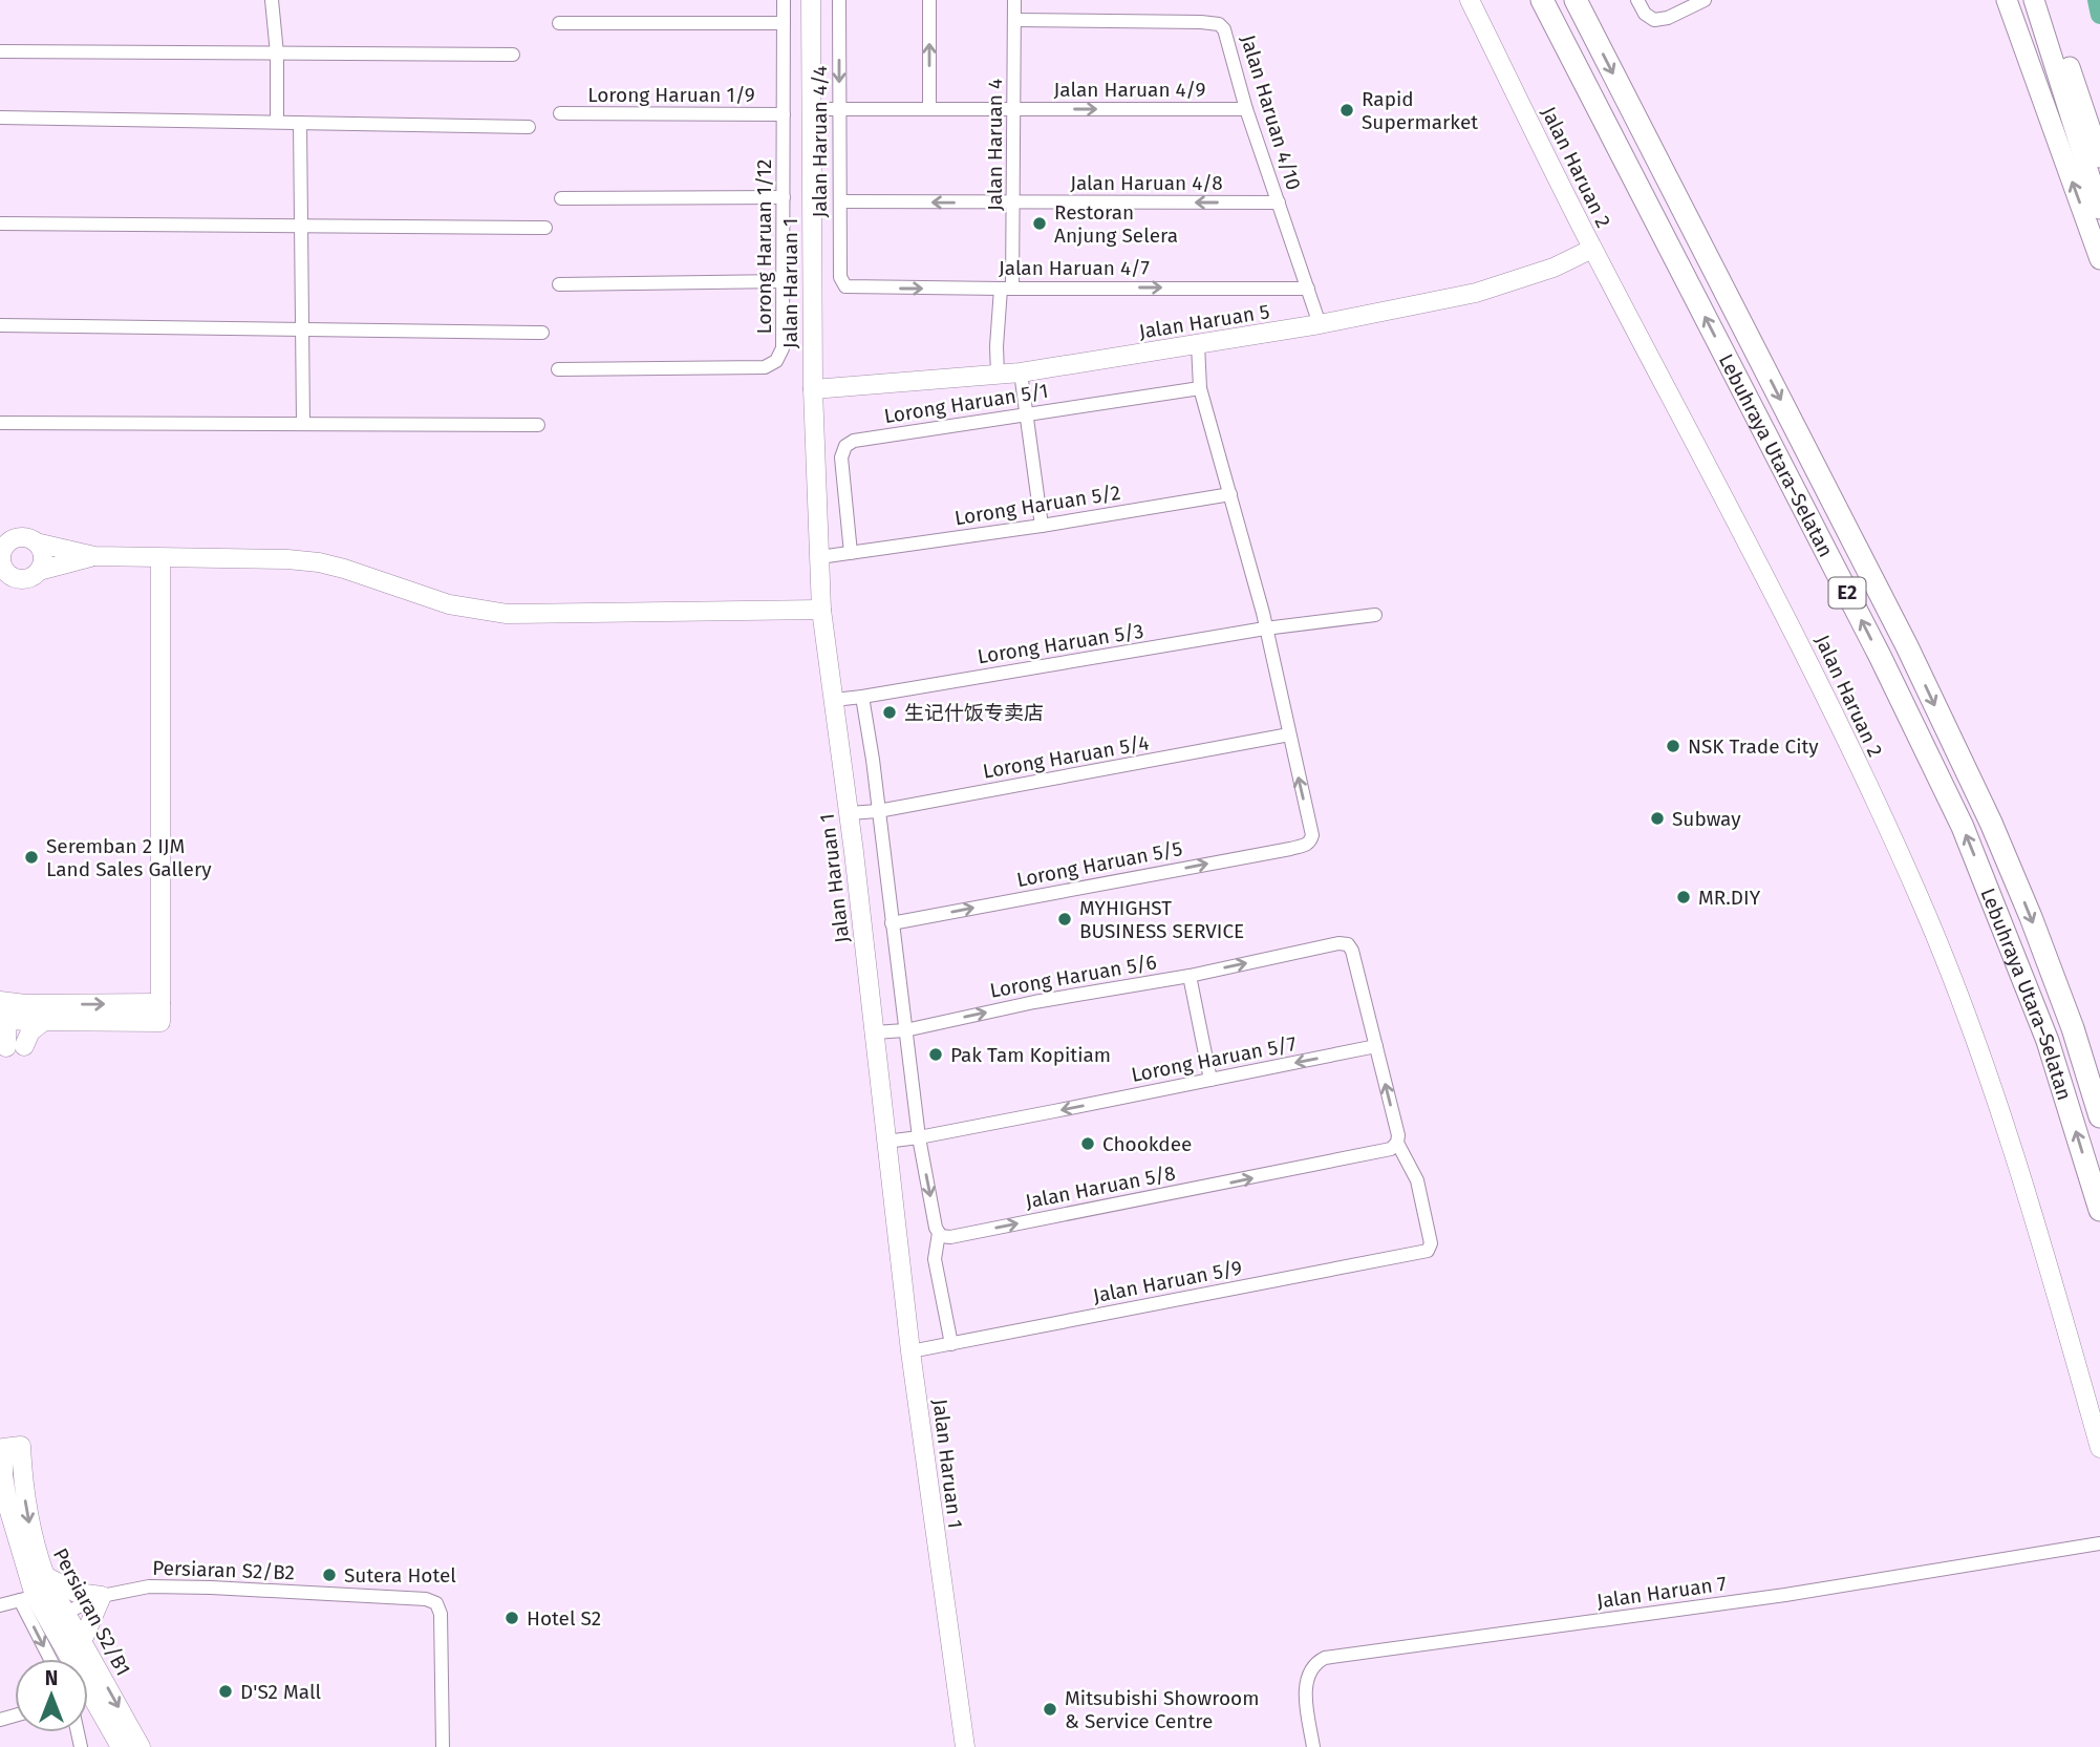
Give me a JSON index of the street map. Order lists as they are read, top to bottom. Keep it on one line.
{"streets":{"highway":["Lebuhraya Utara–Selatan","E2"],"main road":["Jalan Haruan 2","Jalan Haruan 1","Jalan Haruan 5","Persiaran S2/B1"],"street":["Jalan Haruan 4/9","Lorong Haruan 1/9","Jalan Haruan 4/10","Jalan Haruan 4/4","Jalan Haruan 4","Jalan Haruan 4/8","Lorong Haruan 1/12","Jalan Haruan 4/7","Lorong Haruan 5/1","Lorong Haruan 5/2","Lorong Haruan 5/3","Lorong Haruan 5/4","Lorong Haruan 5/5","Lorong Haruan 5/6","Lorong Haruan 5/7","Jalan Haruan 5/8","Jalan Haruan 5/9","Persiaran S2/B2","Jalan Haruan 7"]},"crossings":[["Jalan Haruan 4/9","Jalan Haruan 4/10"],["Jalan Haruan 4/9","Jalan Haruan 4/4"],["Jalan Haruan 4/9","Jalan Haruan 4"],["Jalan Haruan 4/9","Jalan Haruan 1"],["Lorong Haruan 1/9","Lorong Haruan 1/12"],["Jalan Haruan 4/10","Jalan Haruan 4"],["Jalan Haruan 4/10","Jalan Haruan 4/8"],["Jalan Haruan 4/10","Jalan Haruan 4/7"],["Jalan Haruan 4/10","Jalan Haruan 5"],["Jalan Haruan 4/4","Jalan Haruan 4/8"],["Jalan Haruan 4/4","Jalan Haruan 4/7"],["Jalan Haruan 4","Jalan Haruan 4/8"],["Jalan Haruan 4","Jalan Haruan 4/7"],["Jalan Haruan 4","Jalan Haruan 5"],["Jalan Haruan 2","Jalan Haruan 5"],["Jalan Haruan 1","Jalan Haruan 5"],["Jalan Haruan 1","Lorong Haruan 5/2"],["Jalan Haruan 1","Lorong Haruan 5/3"],["Jalan Haruan 1","Lorong Haruan 5/4"],["Jalan Haruan 1","Lorong Haruan 5/6"],["Jalan Haruan 1","Lorong Haruan 5/7"],["Jalan Haruan 1","Jalan Haruan 5/9"],["Lorong Haruan 5/1","Lorong Haruan 5/2"],["Lorong Haruan 5/4","Lorong Haruan 5/5"],["Lorong Haruan 5/6","Lorong Haruan 5/7"],["Jalan Haruan 5/8","Jalan Haruan 5/9"],["Persiaran S2/B2","Persiaran S2/B1"]],"one_way":["Jalan Haruan 4/9","Jalan Haruan 4/8","Jalan Haruan 4/7","Lorong Haruan 5/5","Lorong Haruan 5/6","Lorong Haruan 5/7","Jalan Haruan 5/8"],"places":["Rapid Supermarket","Restoran Anjung Selera","生记什饭专卖店","NSK Trade City","Subway","Seremban 2 IJM Land Sales Gallery","MR.DIY","MYHIGHST BUSINESS SERVICE","Pak Tam Kopitiam","Chookdee","Sutera Hotel","Hotel S2","D'S2 Mall","Mitsubishi Showroom & Service Centre"],"north":"top"}
